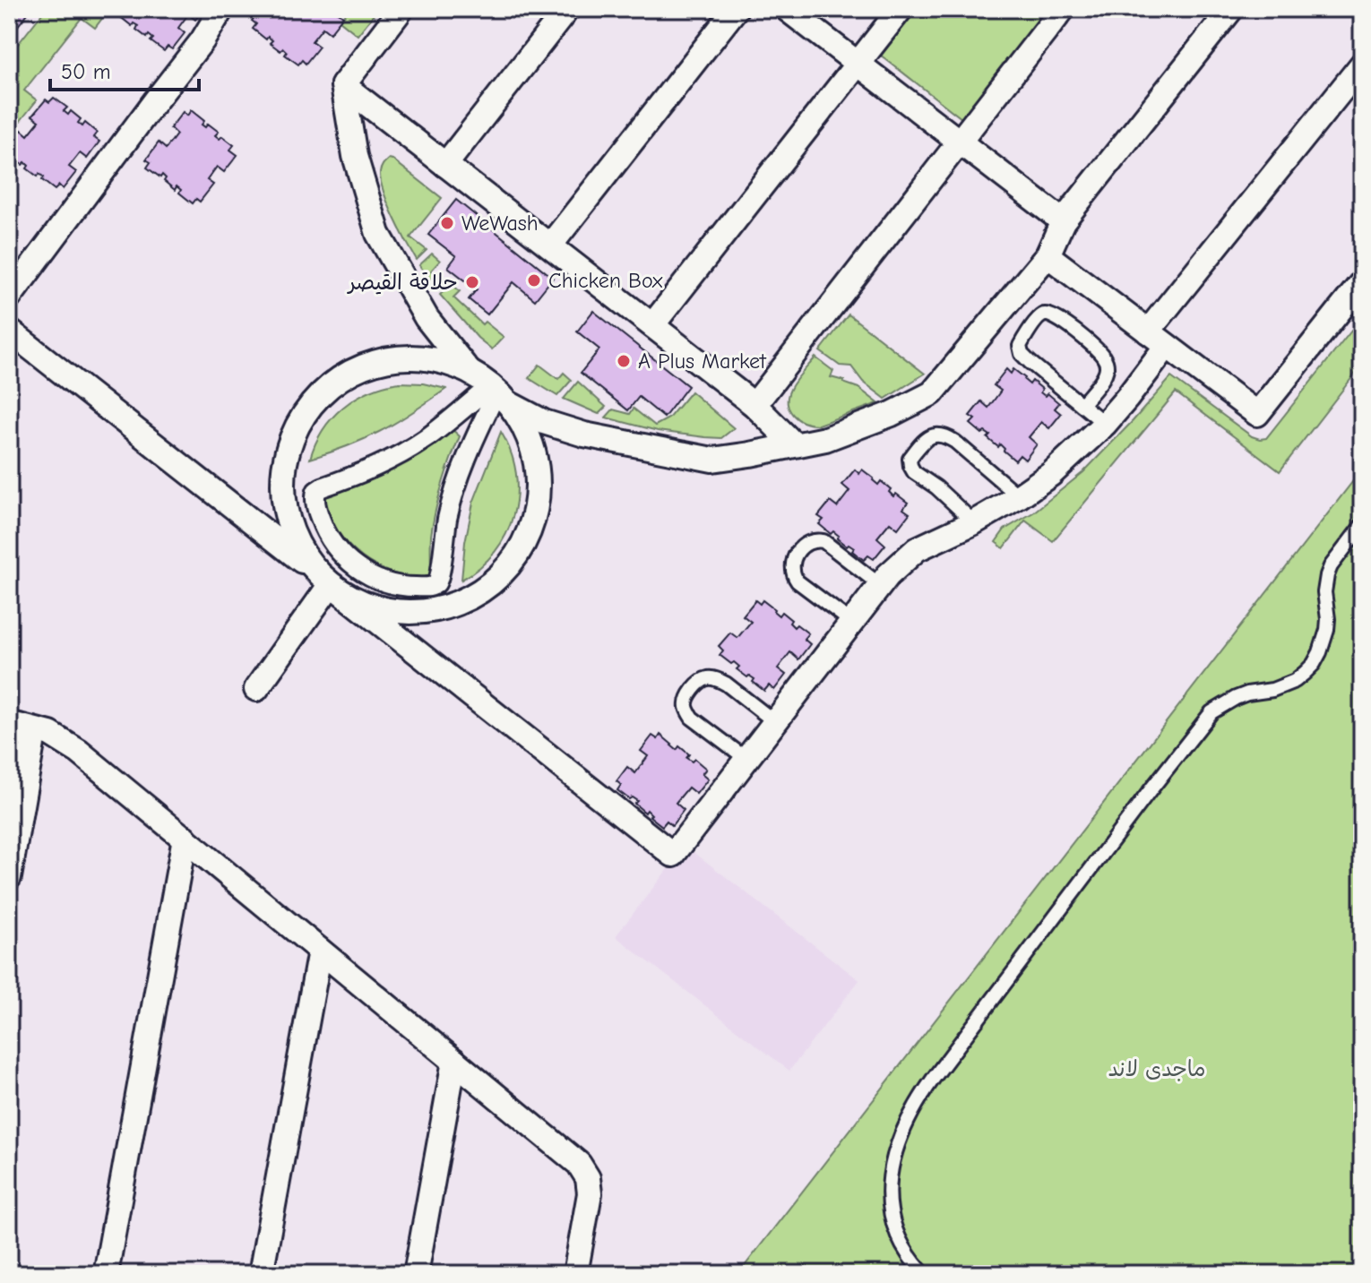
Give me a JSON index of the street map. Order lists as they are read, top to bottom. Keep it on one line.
{"parks":["ماجدی لاند"],"places":["WeWash","Chicken Box","حلاقة القيصر","A Plus Market"],"scale_bar":"50 m"}
